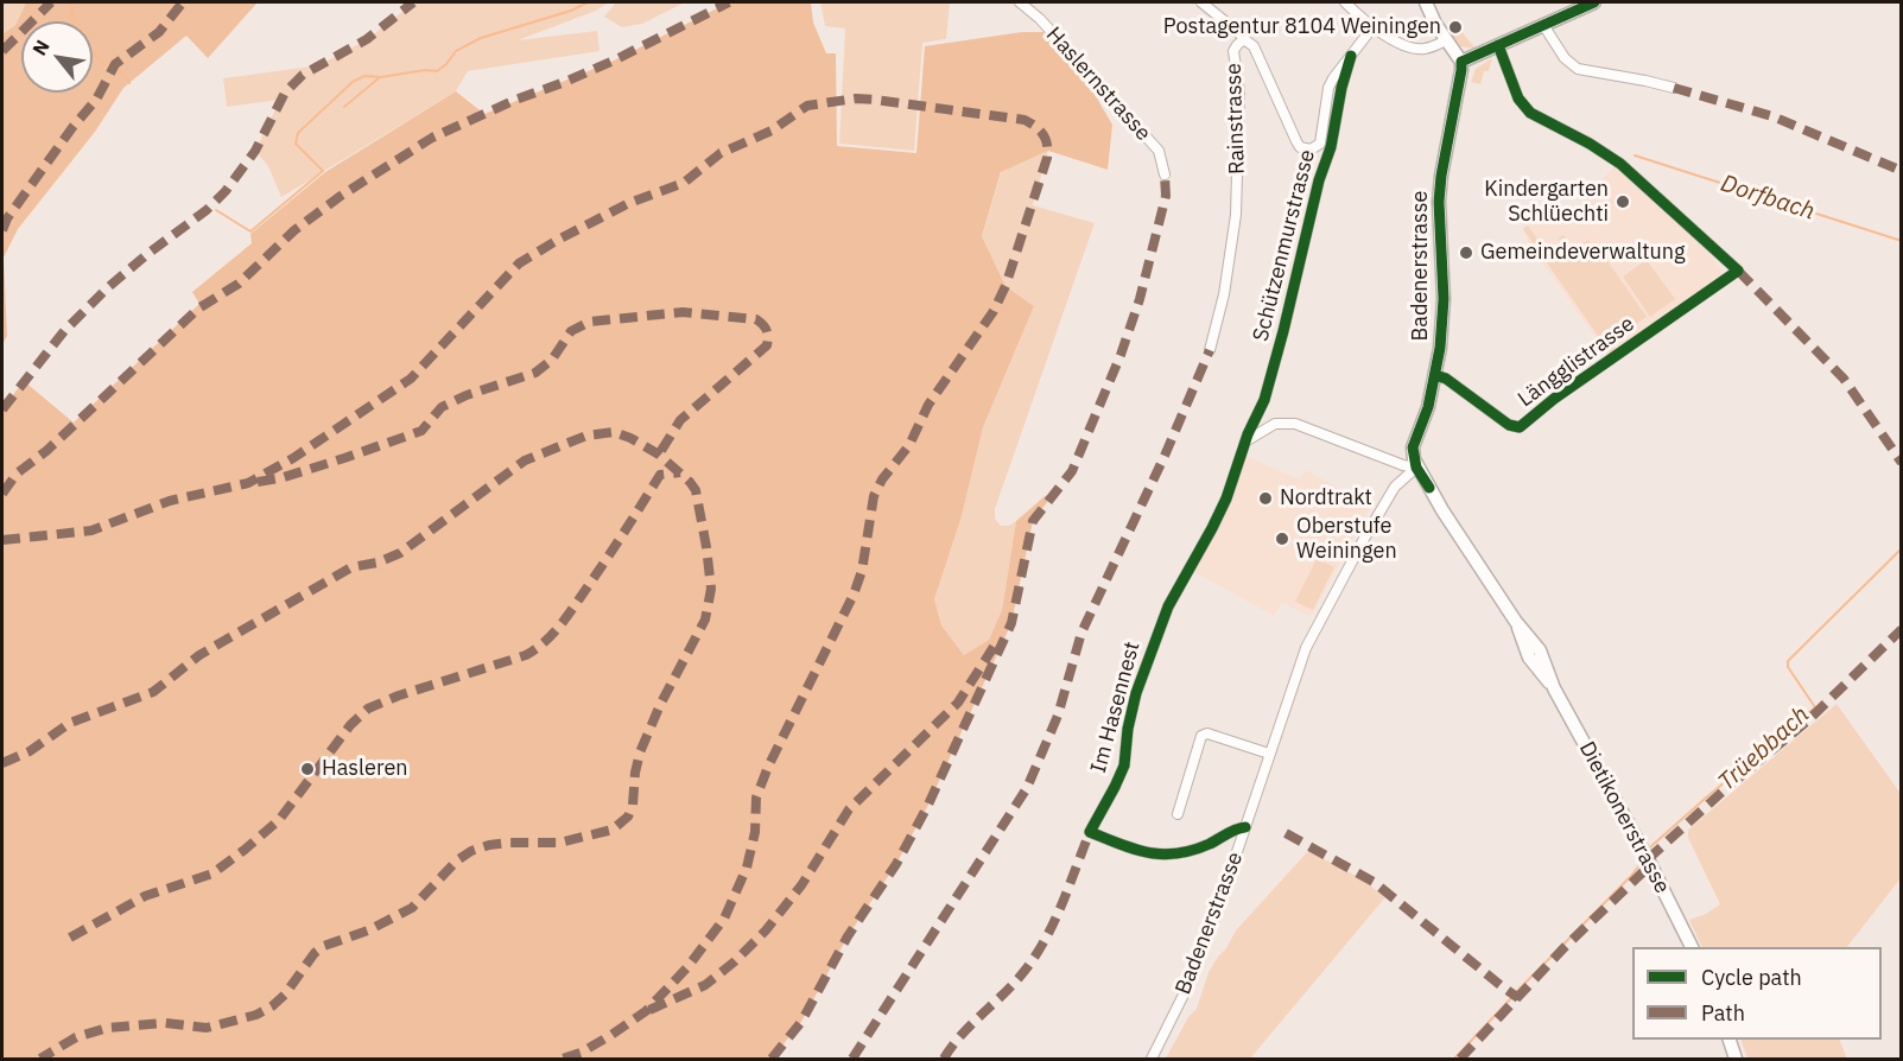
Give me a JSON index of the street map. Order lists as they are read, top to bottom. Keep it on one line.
{"streets":{"street":["Haslernstrasse","Rainstrasse","Schützenmurstrasse","Badenerstrasse","Längglistrasse","Im Hasennest","Dietikonerstrasse"]},"crossings":[["Rainstrasse","Schützenmurstrasse"],["Schützenmurstrasse","Im Hasennest"],["Badenerstrasse","Längglistrasse"],["Badenerstrasse","Im Hasennest"],["Badenerstrasse","Dietikonerstrasse"]],"water":["Dorfbach","Trüebbach"],"places":["Postagentur 8104 Weiningen","Kindergarten Schlüechti","Gemeindeverwaltung","Nordtrakt","Oberstufe Weiningen","Hasleren"],"legend":["Cycle path","Path"],"north":"top left"}
